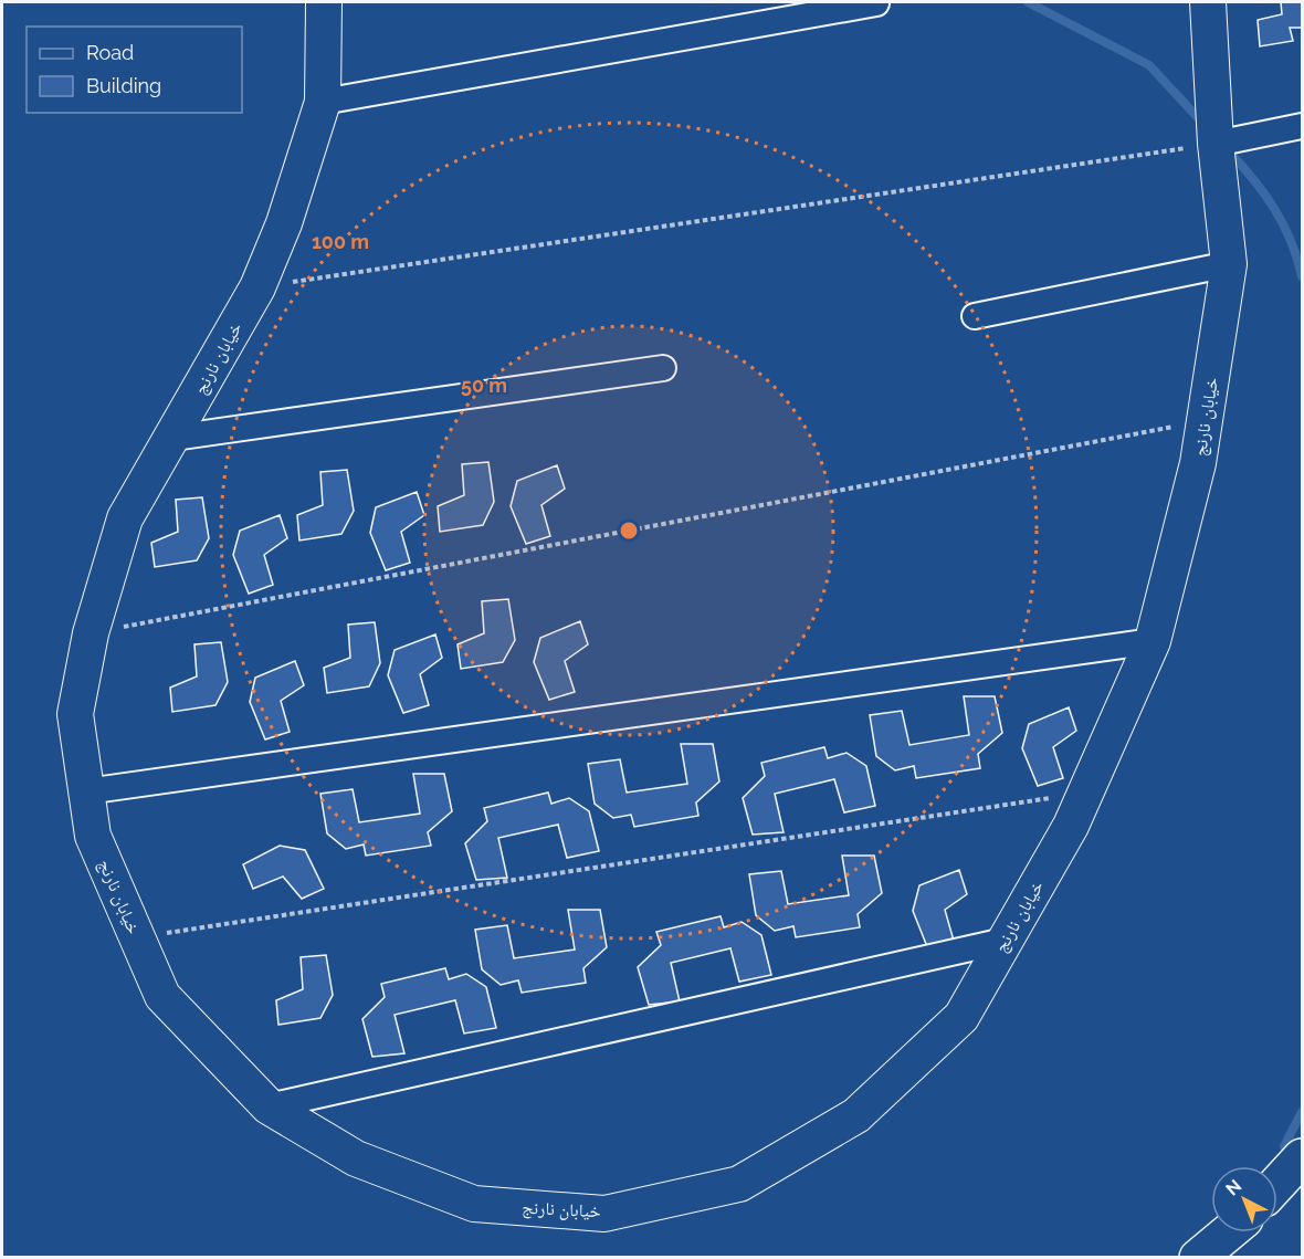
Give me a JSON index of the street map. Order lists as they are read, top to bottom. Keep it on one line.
{"streets":{"street":["خیابان نارنج"]},"legend":["Road","Building"],"north":"top left","rings":["100 m","50 m"]}
